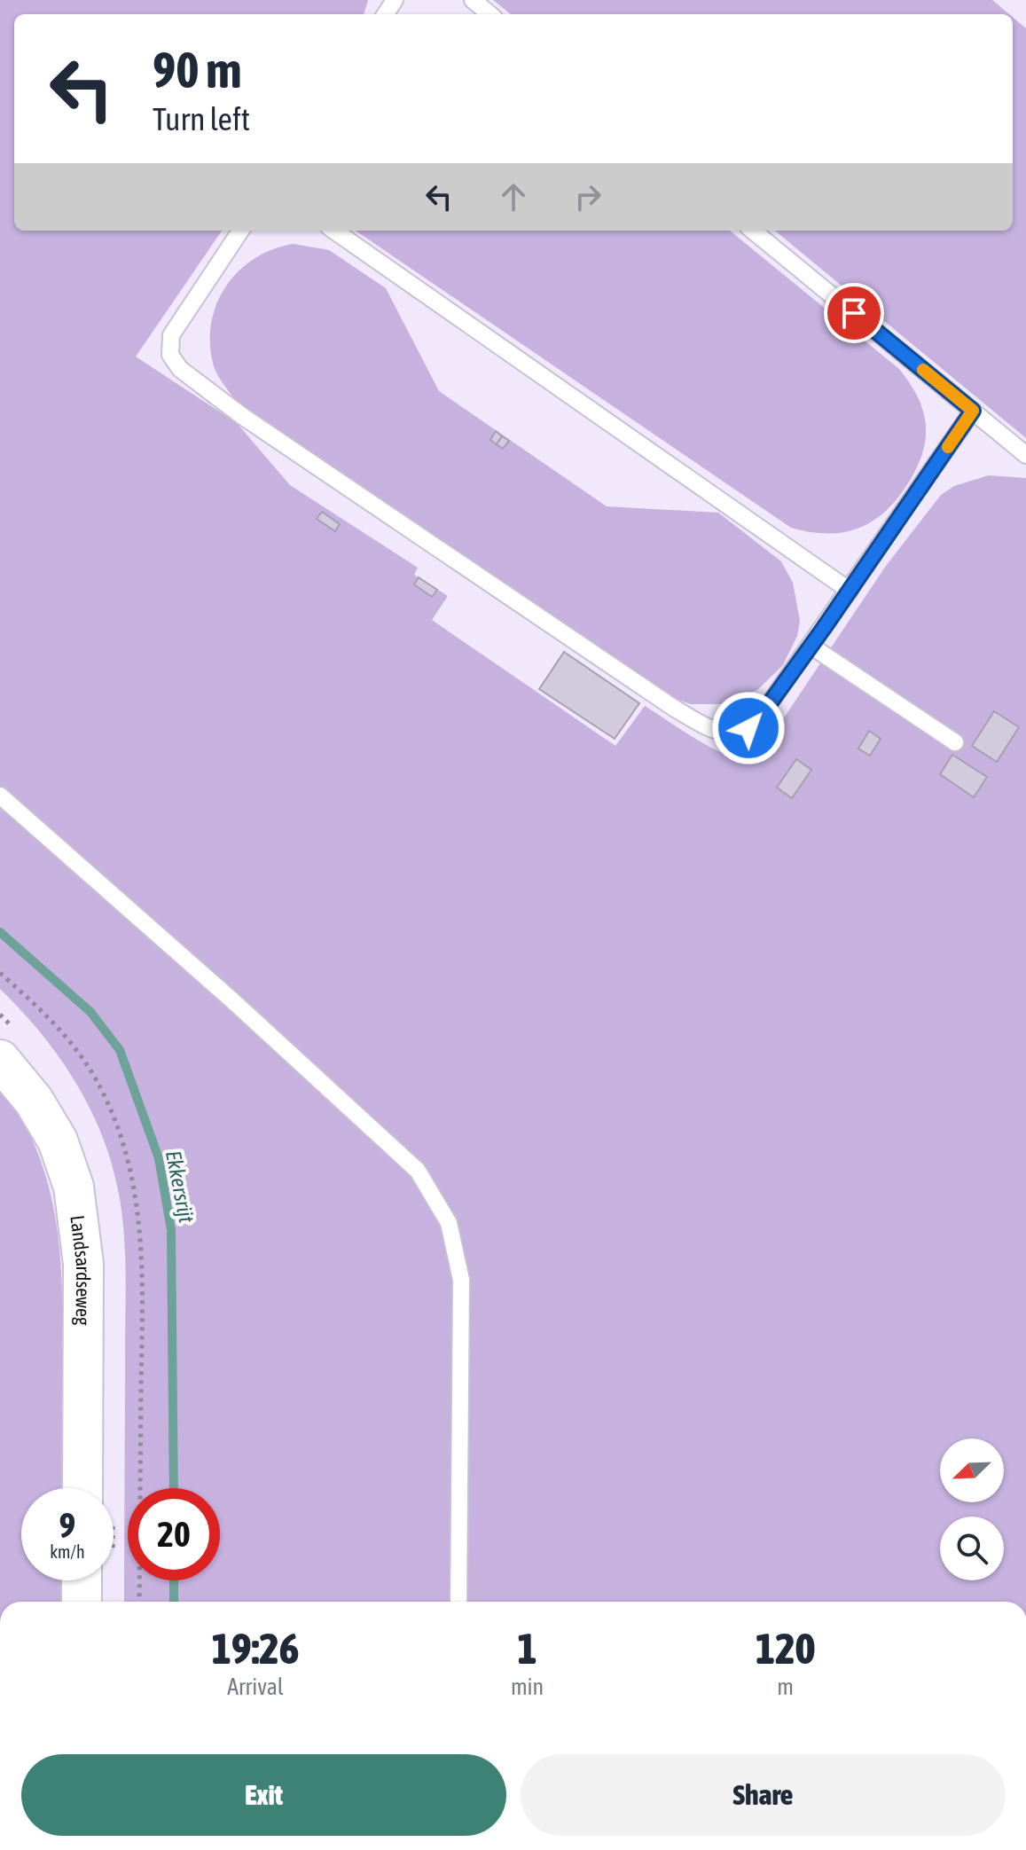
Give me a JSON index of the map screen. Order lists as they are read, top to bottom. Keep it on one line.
{"streets":{"street":["Landsardseweg"]},"water":["Ekkersrijt"],"north":"bottom left","page":{"turn":["90 m","Turn left"],"speed":"9 km/h","limit":"20","eta":["19:26","Arrival","1","min","120","m"],"buttons":["Exit","Share"]}}
